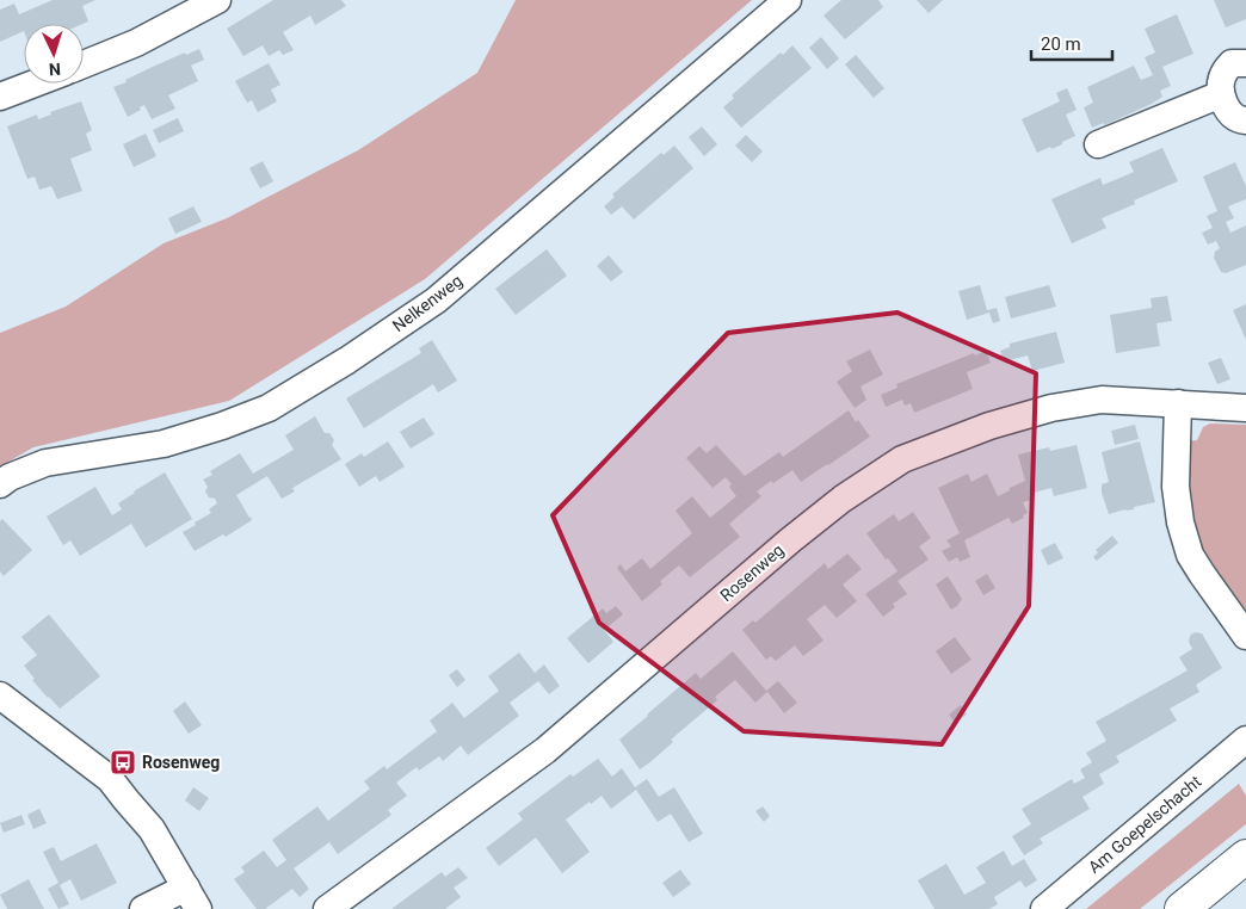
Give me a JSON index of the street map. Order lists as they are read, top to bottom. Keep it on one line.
{"streets":{"street":["Nelkenweg","Rosenweg","Am Goepelschacht"]},"places":{"bus stop":["Rosenweg"]},"scale_bar":"20 m","north":"bottom"}
